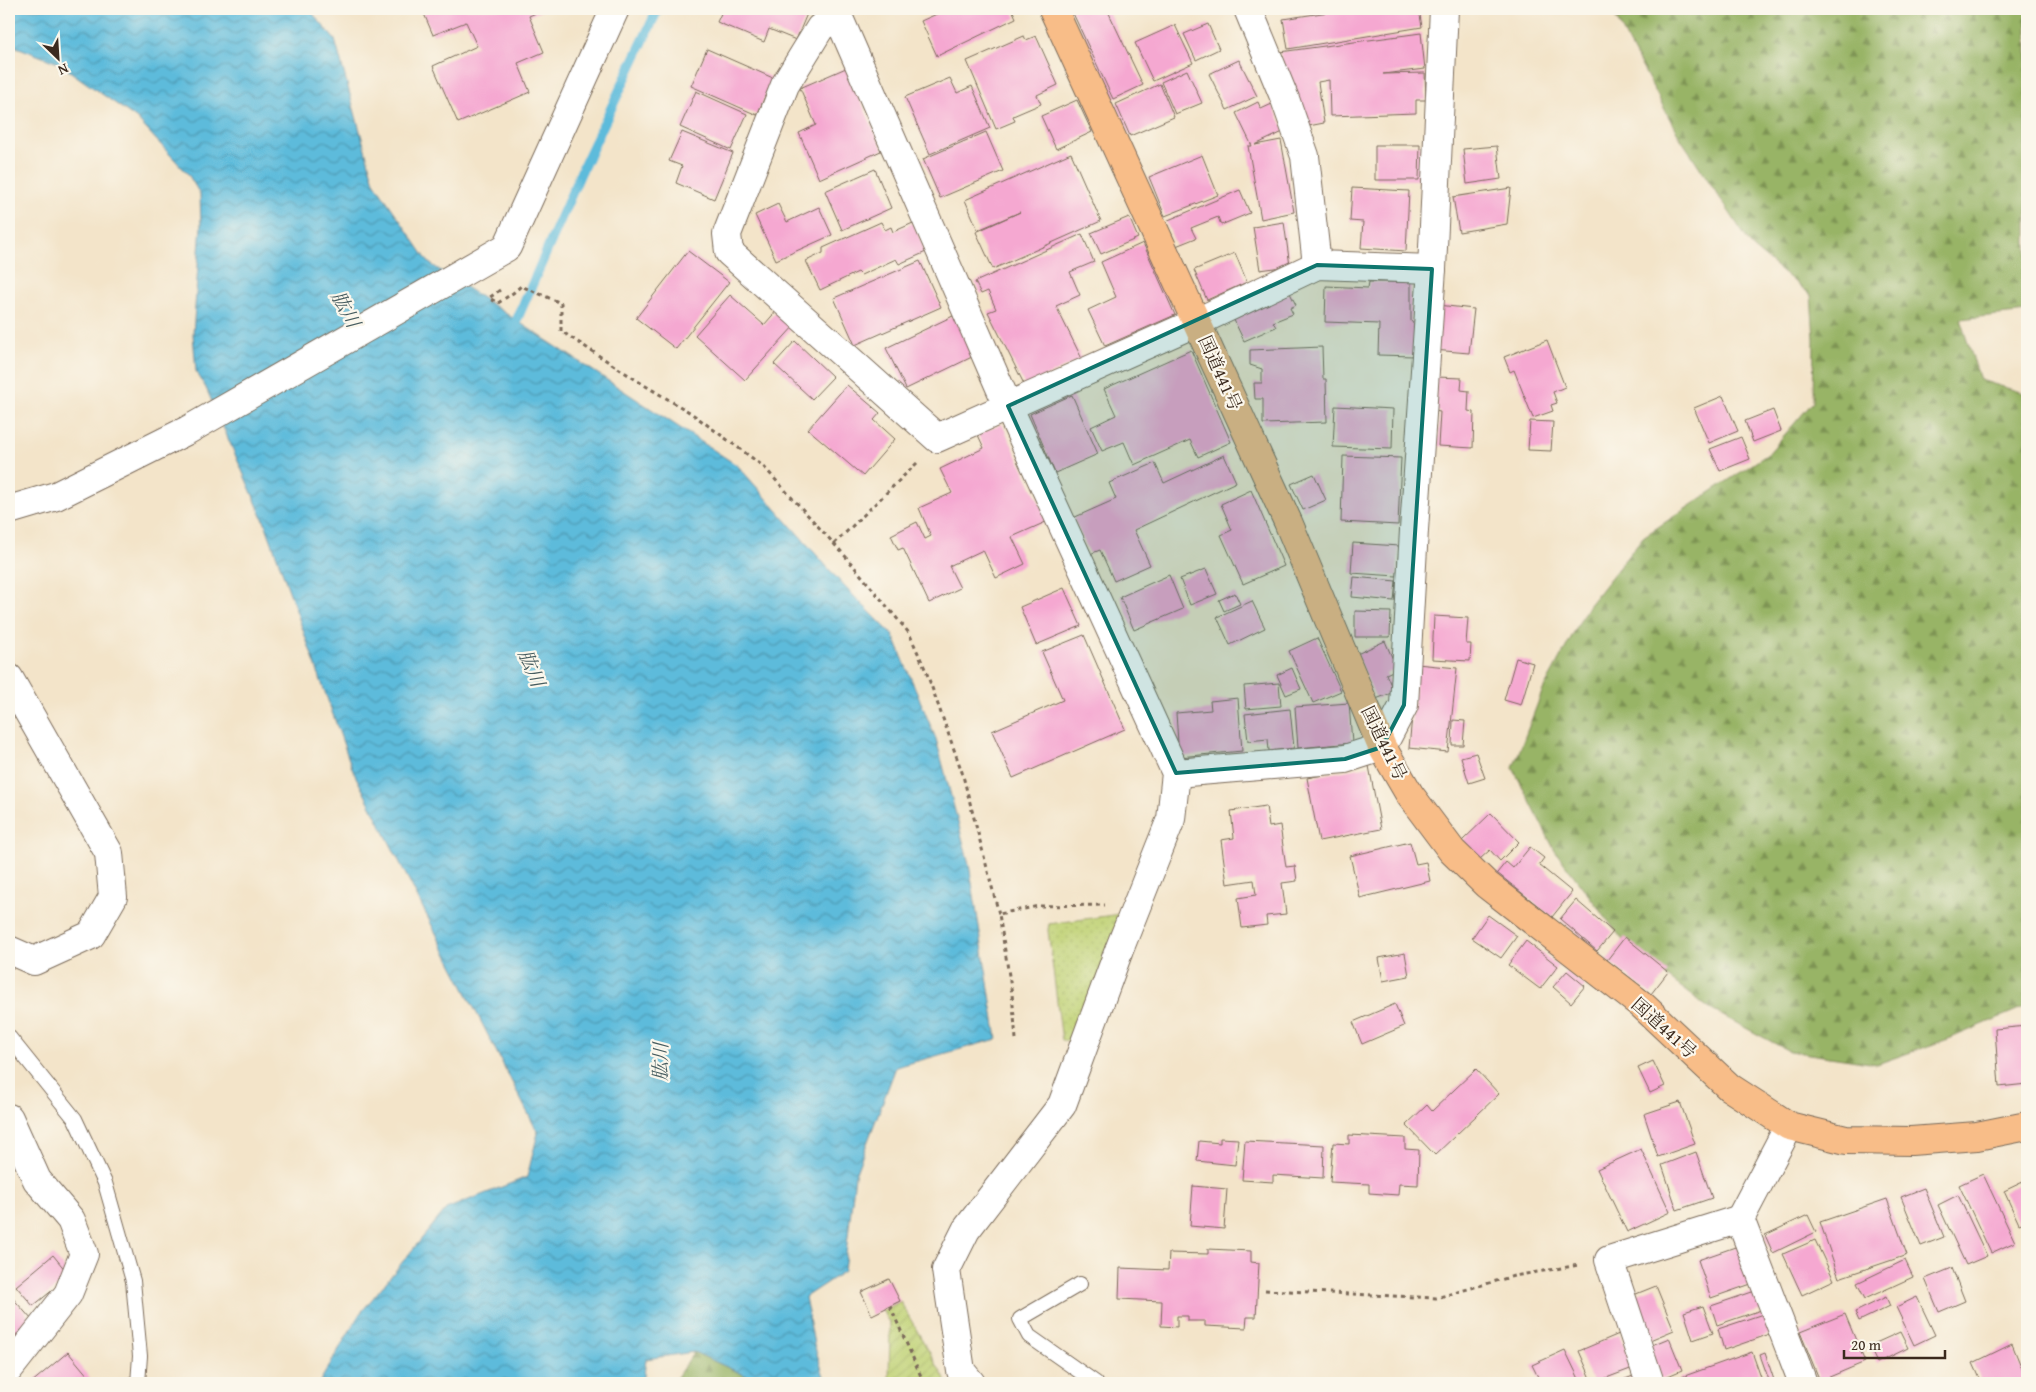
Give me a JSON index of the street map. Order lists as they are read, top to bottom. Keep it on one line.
{"streets":{"highway":["国道441号"]},"water":["肱川"],"scale_bar":"20 m","north":"bottom right"}
